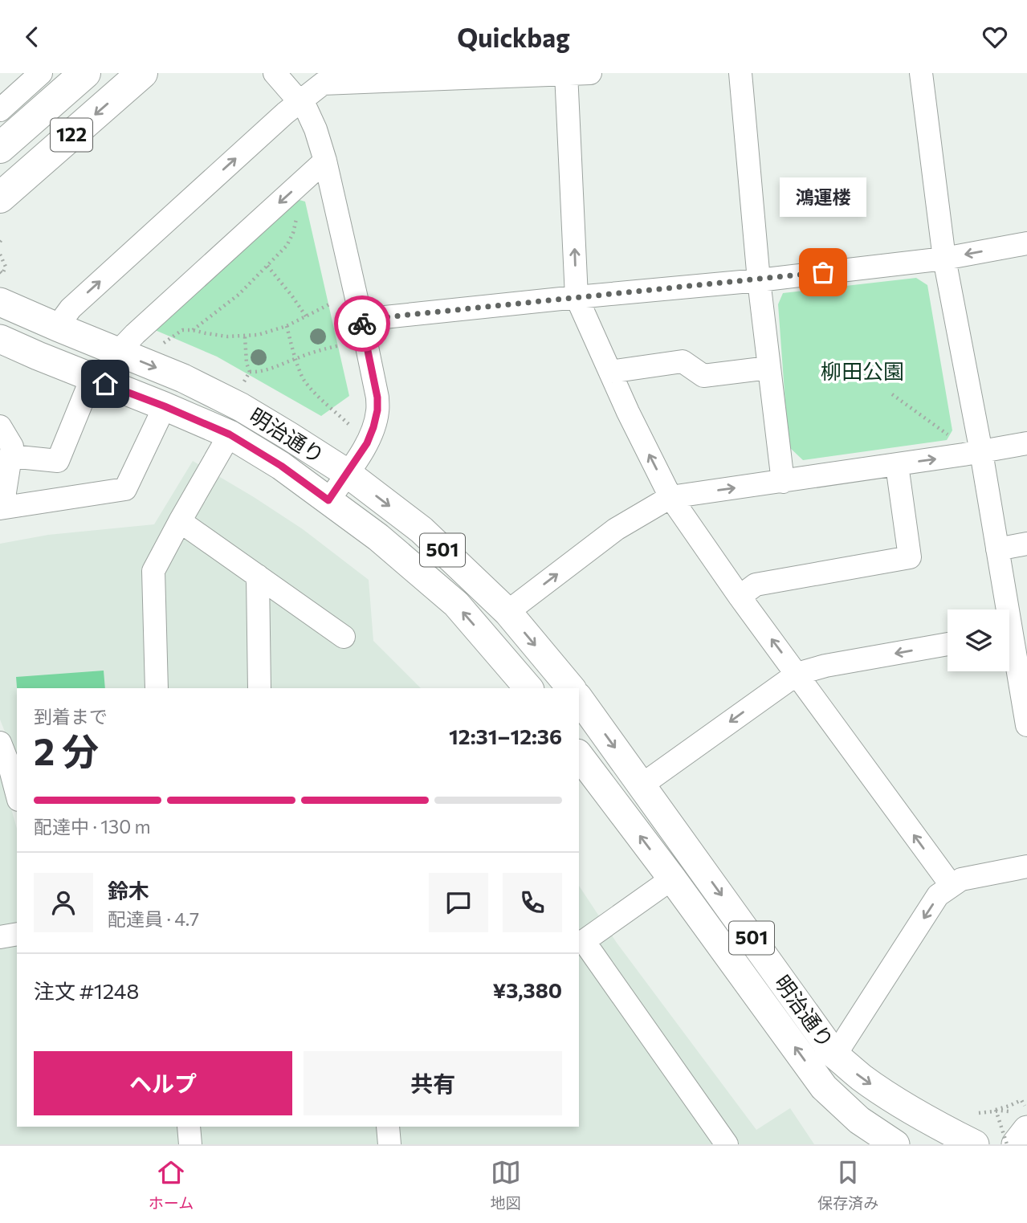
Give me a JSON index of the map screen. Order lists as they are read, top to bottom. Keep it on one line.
{"streets":{"highway":["122"],"main road":["明治通り","501"]},"parks":["柳田公園"],"places":["鴻運楼"],"page":{"header":"Quickbag","bubble":"鴻運楼","heading":["2 分","到着まで","12:31–12:36"],"panel":["鈴木","配達員 · 4.7","注文 #1248","¥3,380"],"bar":"配達中 · 130 m","buttons":["ヘルプ","共有"],"tabs":["ホーム","地図","保存済み"]}}
